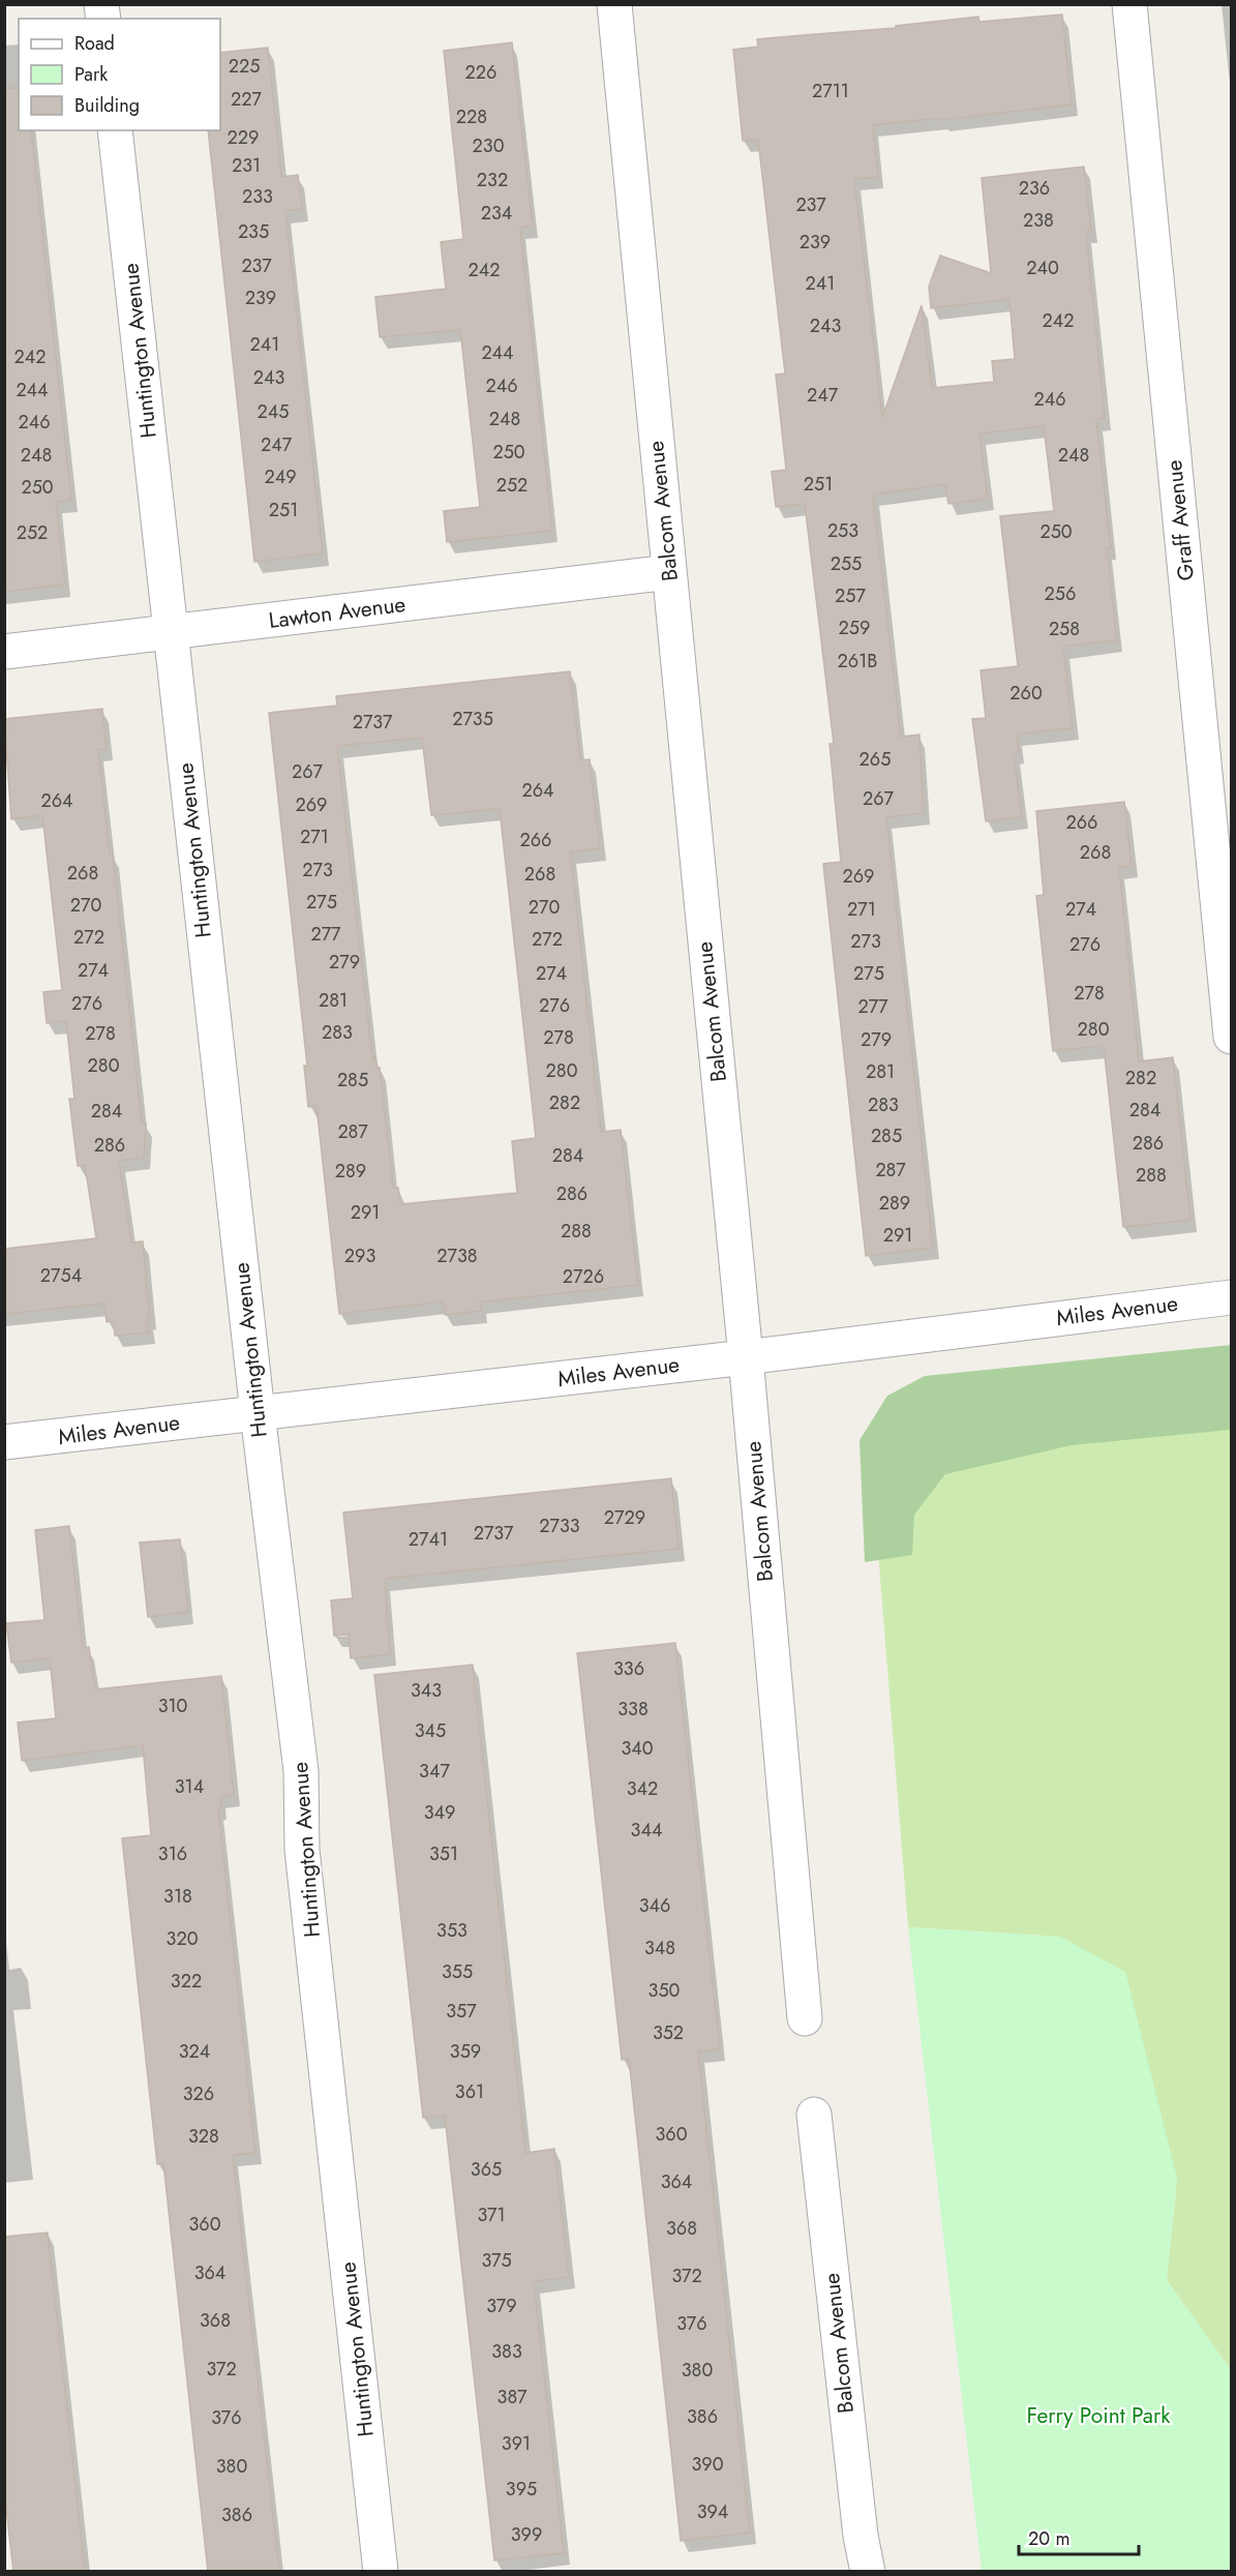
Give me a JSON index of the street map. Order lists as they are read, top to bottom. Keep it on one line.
{"streets":{"street":["Huntington Avenue","Balcom Avenue","Graff Avenue","Lawton Avenue","Miles Avenue"]},"crossings":[["Huntington Avenue","Lawton Avenue"],["Huntington Avenue","Miles Avenue"],["Balcom Avenue","Lawton Avenue"],["Balcom Avenue","Miles Avenue"]],"parks":["Ferry Point Park"],"house_numbers":["225","226","2711","227","228","229","230","231","232","236","233","237","234","238","235","239","237","240","242","241","239","242","243","241","244","242","243","246","244","247","246","245","248","246","247","250","248","248","249","251","252","250","251","253","250","252","255","256","257","259","258","261B","260","2735","2737","265","267","264","267","264","269","266","271","266","268","273","268","268","269","275","270","270","271","274","277","272","272","273","276","279","274","274","275","278","281","276","276","277","280","283","278","278","279","280","280","281","282","285","282","283","284","284","287","285","286","286","284","287","289","288","286","289","291","288","291","293","2738","2754","2726","2729","2733","2737","2741","336","343","310","338","345","340","347","314","342","349","344","316","351","318","346","353","320","348","355","322","350","357","352","324","359","361","326","360","328","365","364","371","360","368","375","364","372","379","368","376","383","372","380","387","386","376","391","390","380","395","394","386","399"],"legend":["Road","Park","Building"],"scale_bar":"20 m"}
